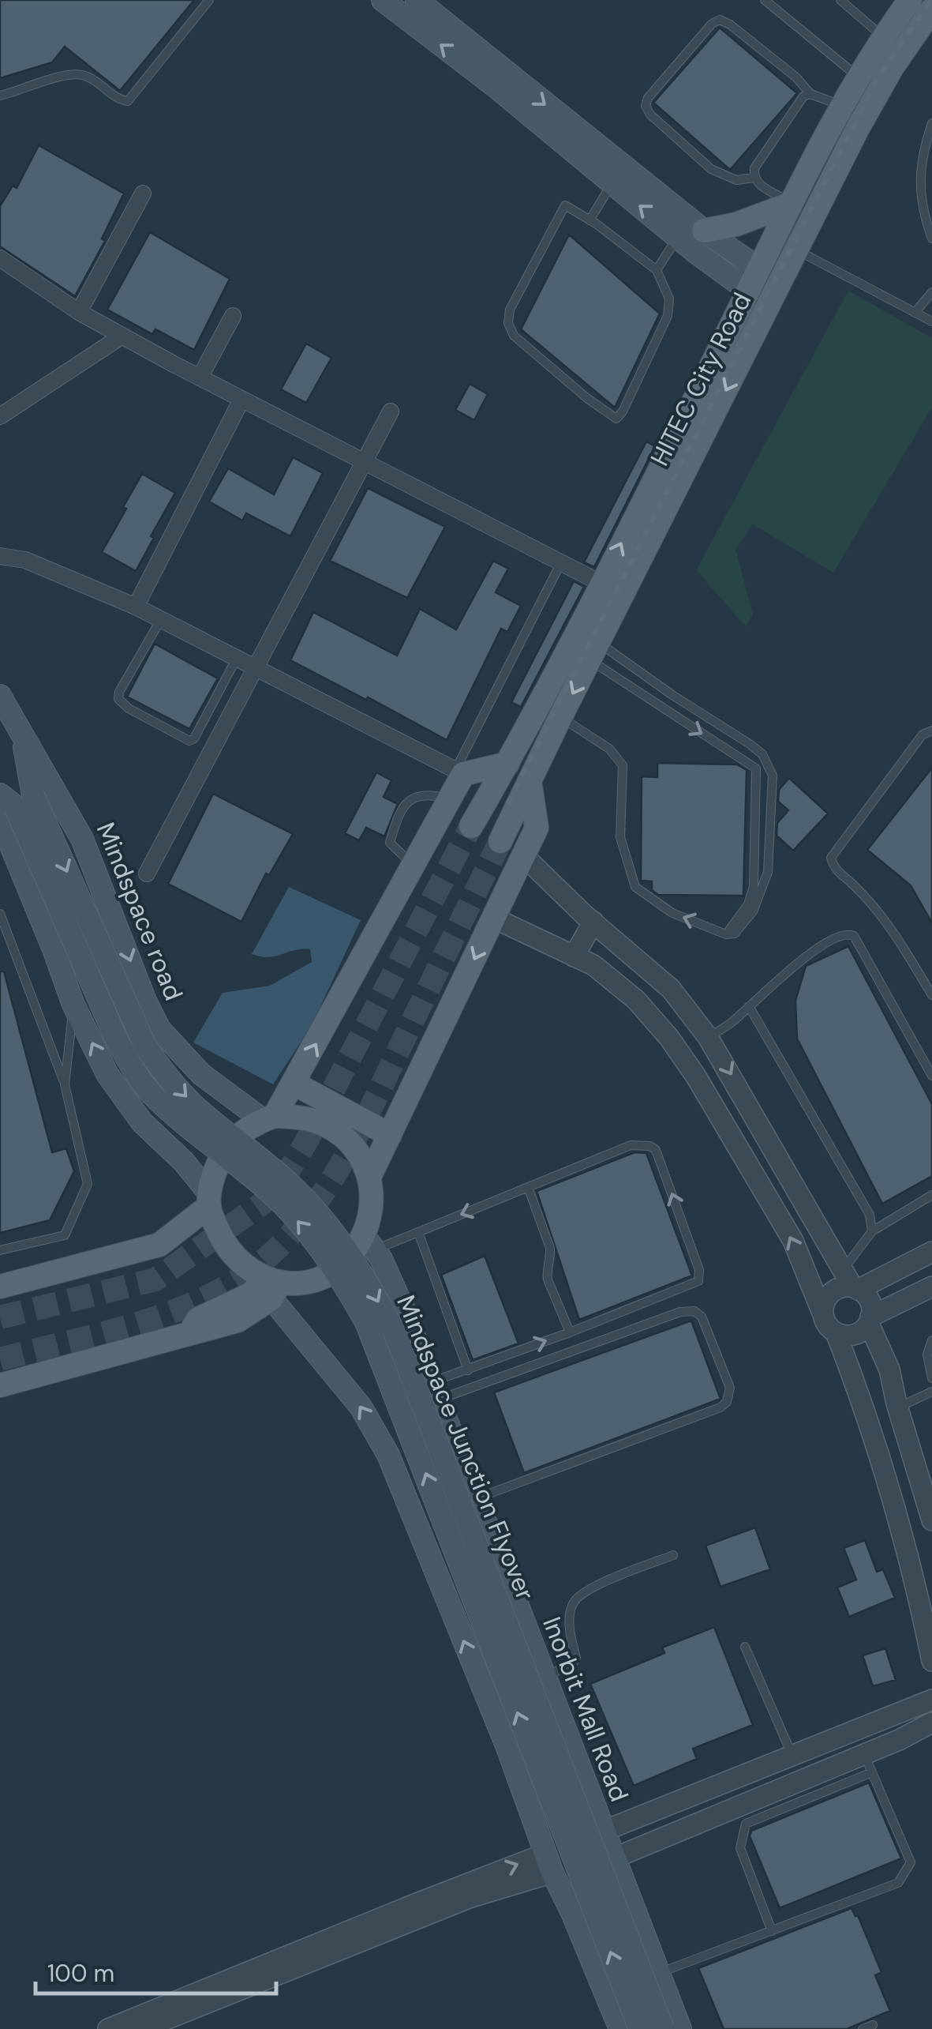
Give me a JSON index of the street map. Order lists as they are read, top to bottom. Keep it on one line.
{"streets":{"main road":["HITEC City Road","Mindspace road","Mindspace Junction Flyover","Inorbit Mall Road"]},"crossings":[["Mindspace road","Mindspace Junction Flyover"],["Mindspace road","Inorbit Mall Road"]],"scale_bar":"100 m"}
